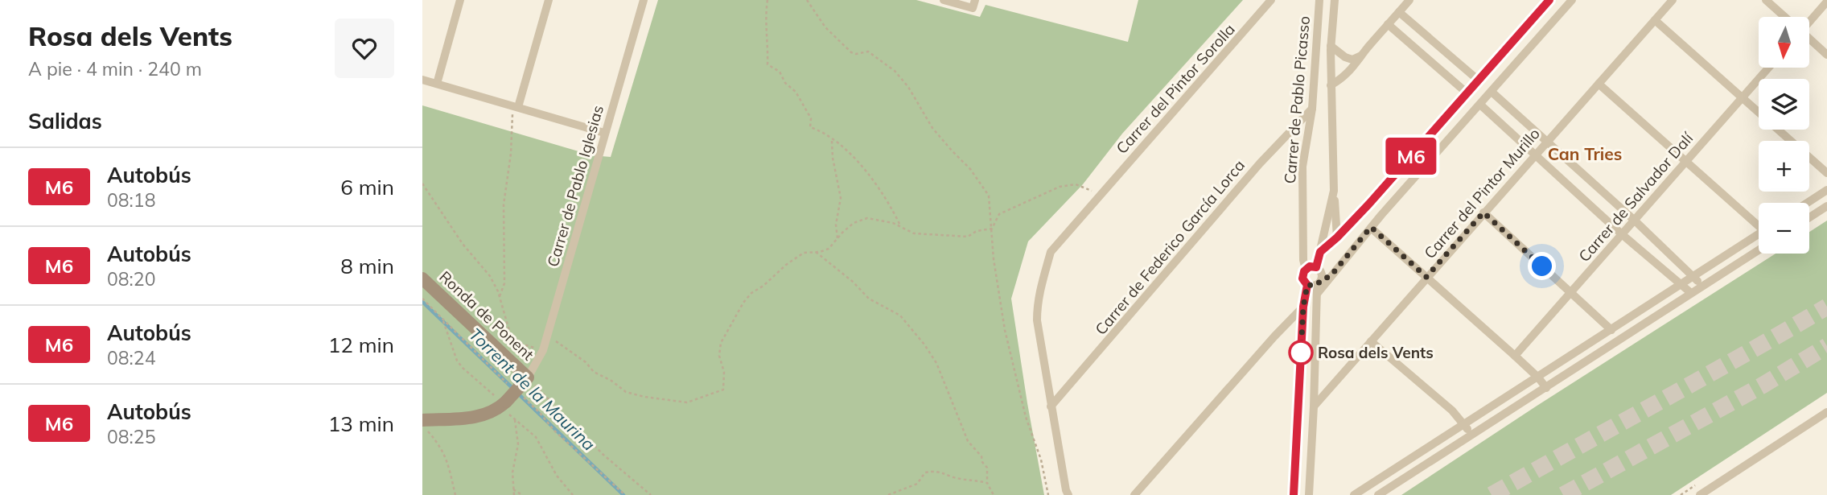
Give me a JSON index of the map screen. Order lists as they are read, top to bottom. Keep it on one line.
{"streets":{"main road":["Ronda de Ponent"],"street":["Carrer del Pintor Sorolla","Carrer de Pablo Picasso","Carrer de Pablo Iglesias","Carrer del Pintor Murillo","Carrer de Salvador Dalí","Carrer de Federico García Lorca"]},"crossings":[["Carrer de Pablo Picasso","Carrer de Federico García Lorca"],["Carrer de Pablo Iglesias","Ronda de Ponent"]],"districts":["Can Tries"],"water":["Torrent de la Maurina"],"places":["Rosa dels Vents"],"lines":["bus line M6"],"north":"bottom","page":{"heading":[["Rosa dels Vents","A pie · 4 min · 240 m"],"Salidas"],"on_map":"M6","map_buttons":["+","−"],"list":[{"mark":"M6","name":"Autobús","note":"08:18","value":"6 min"},{"mark":"M6","name":"Autobús","note":"08:20","value":"8 min"},{"mark":"M6","name":"Autobús","note":"08:24","value":"12 min"},{"mark":"M6","name":"Autobús","note":"08:25","value":"13 min"}]}}
